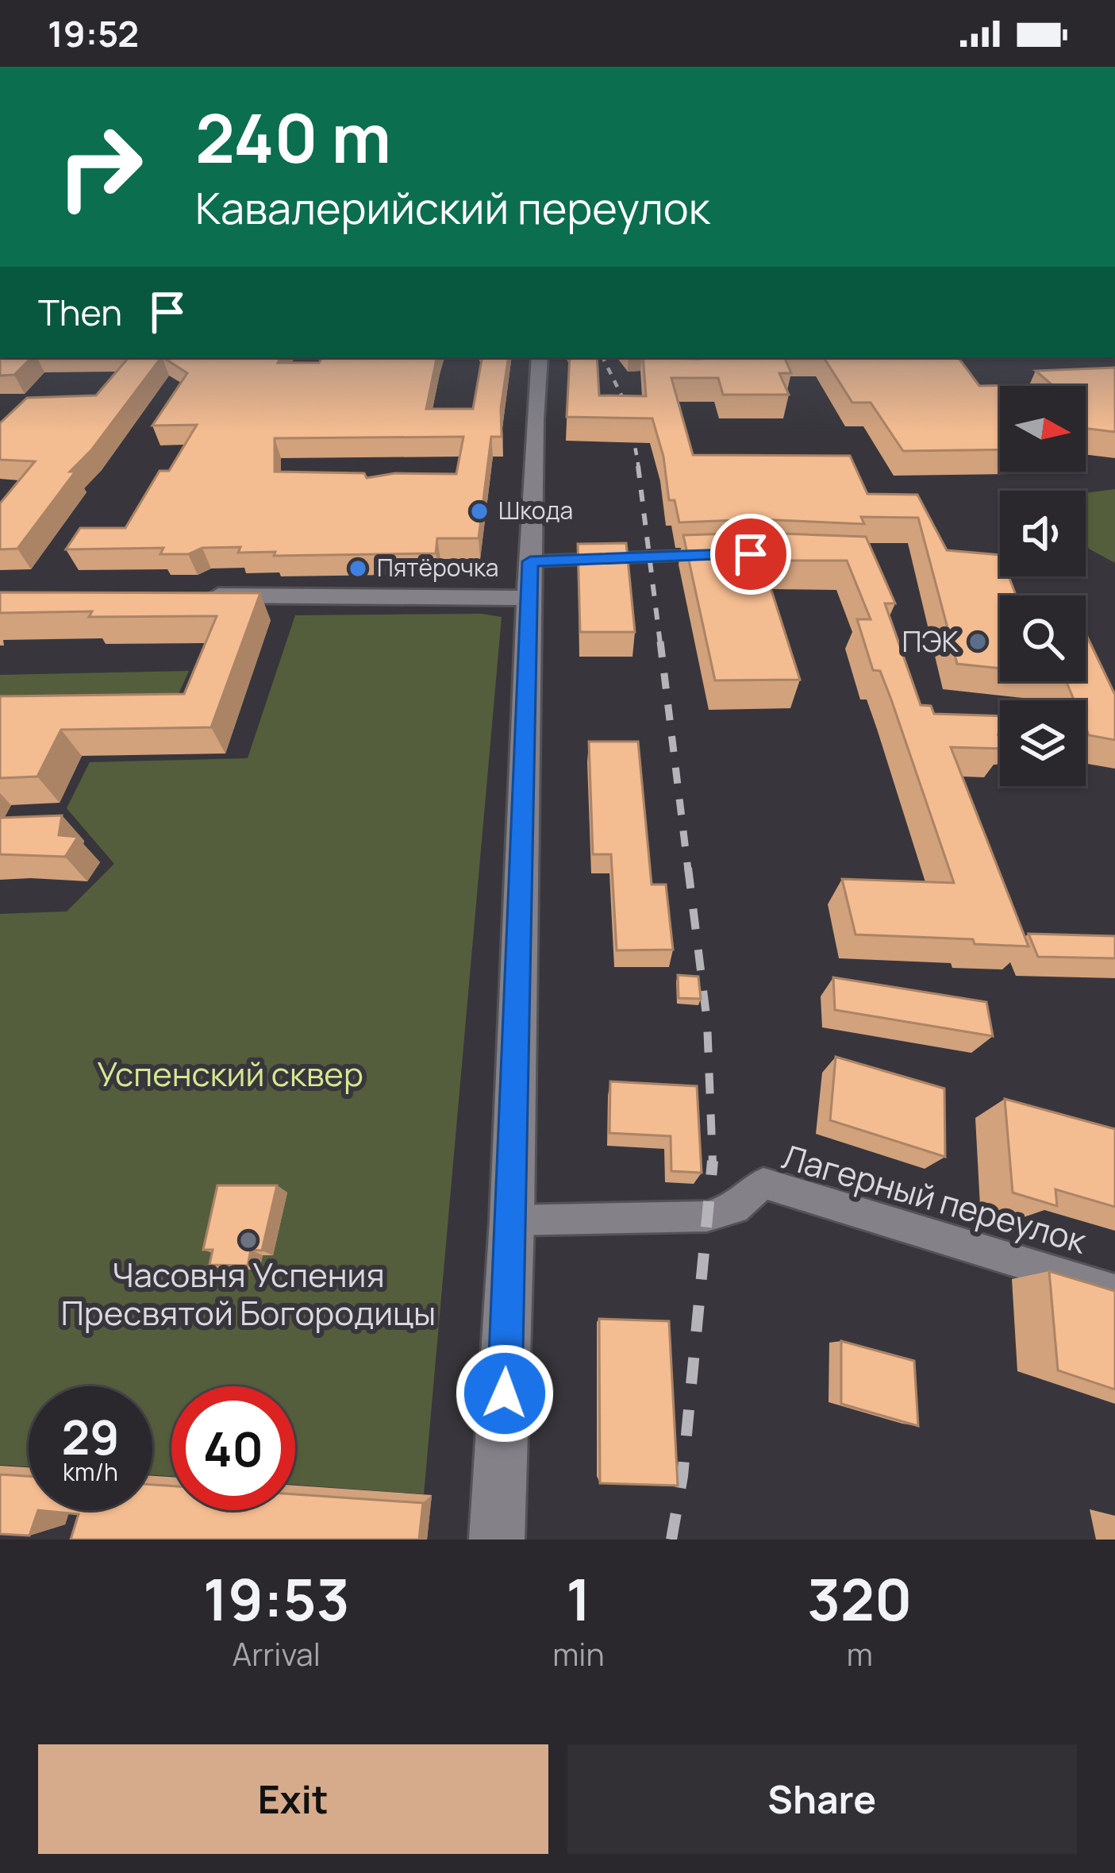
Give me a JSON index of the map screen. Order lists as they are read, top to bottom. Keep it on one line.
{"streets":{"street":["Лагерный переулок"]},"parks":["Успенский сквер"],"places":["Шкода","Пятёрочка","ПЭК","Часовня Успения Пресвятой Богородицы"],"north":"right","page":{"status":"19:52","turn":["240 m","Кавалерийский переулок"],"then":"Then","speed":"29 km/h","limit":"40","eta":["19:53","Arrival","1","min","320","m"],"buttons":["Exit","Share"]}}
